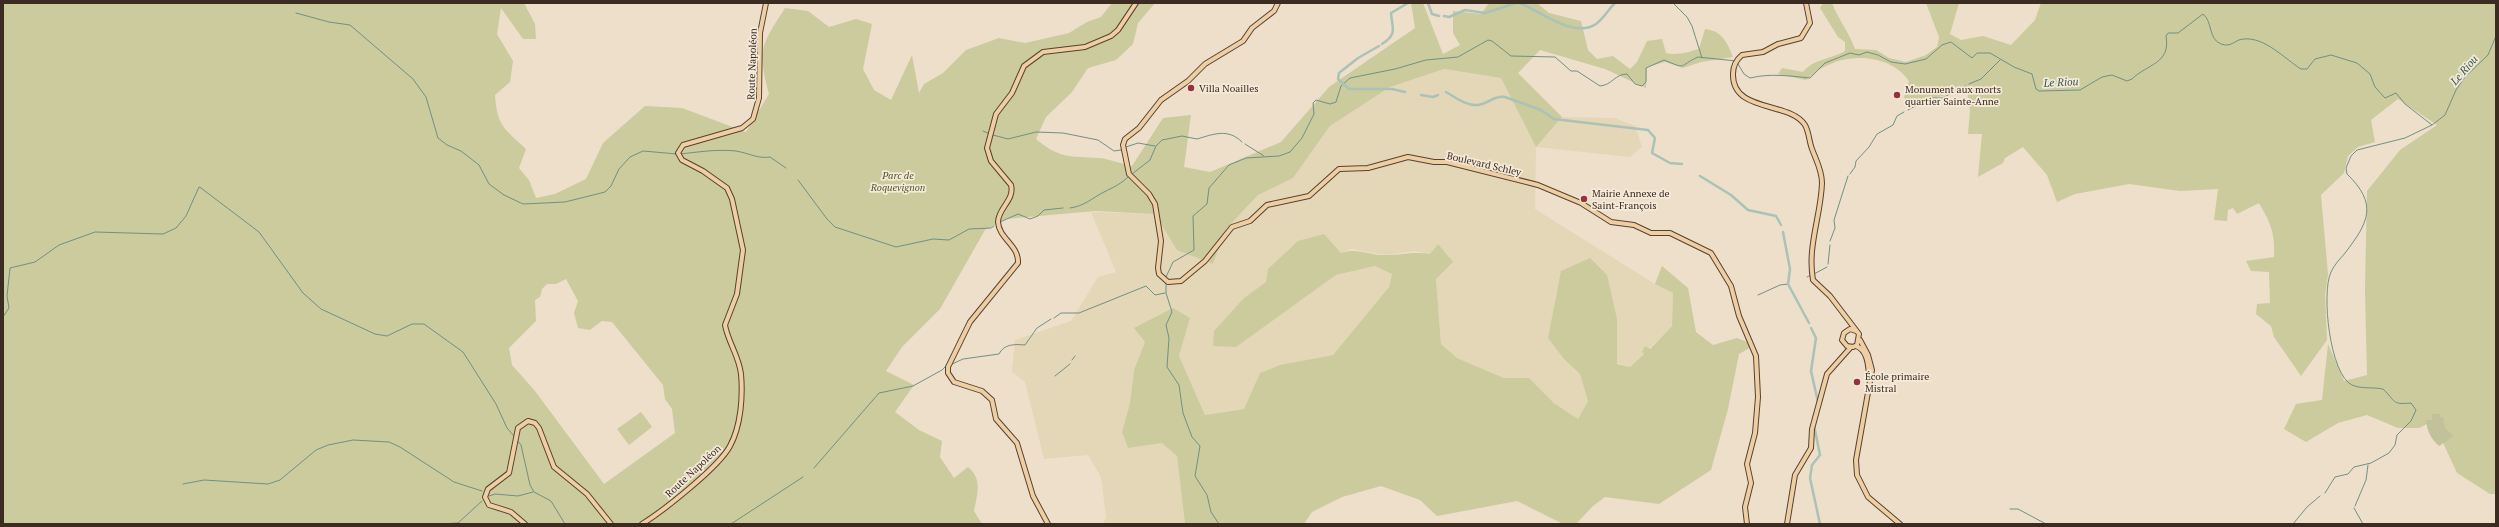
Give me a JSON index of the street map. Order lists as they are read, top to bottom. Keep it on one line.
{"streets":{"main road":["Route Napoléon","Boulevard Schley"]},"water":["Le Riou"],"parks":["Parc de Roquevignon"],"places":["Villa Noailles","Monument aux morts quartier Sainte-Anne","Mairie Annexe de Saint-François","École primaire Mistral"]}
